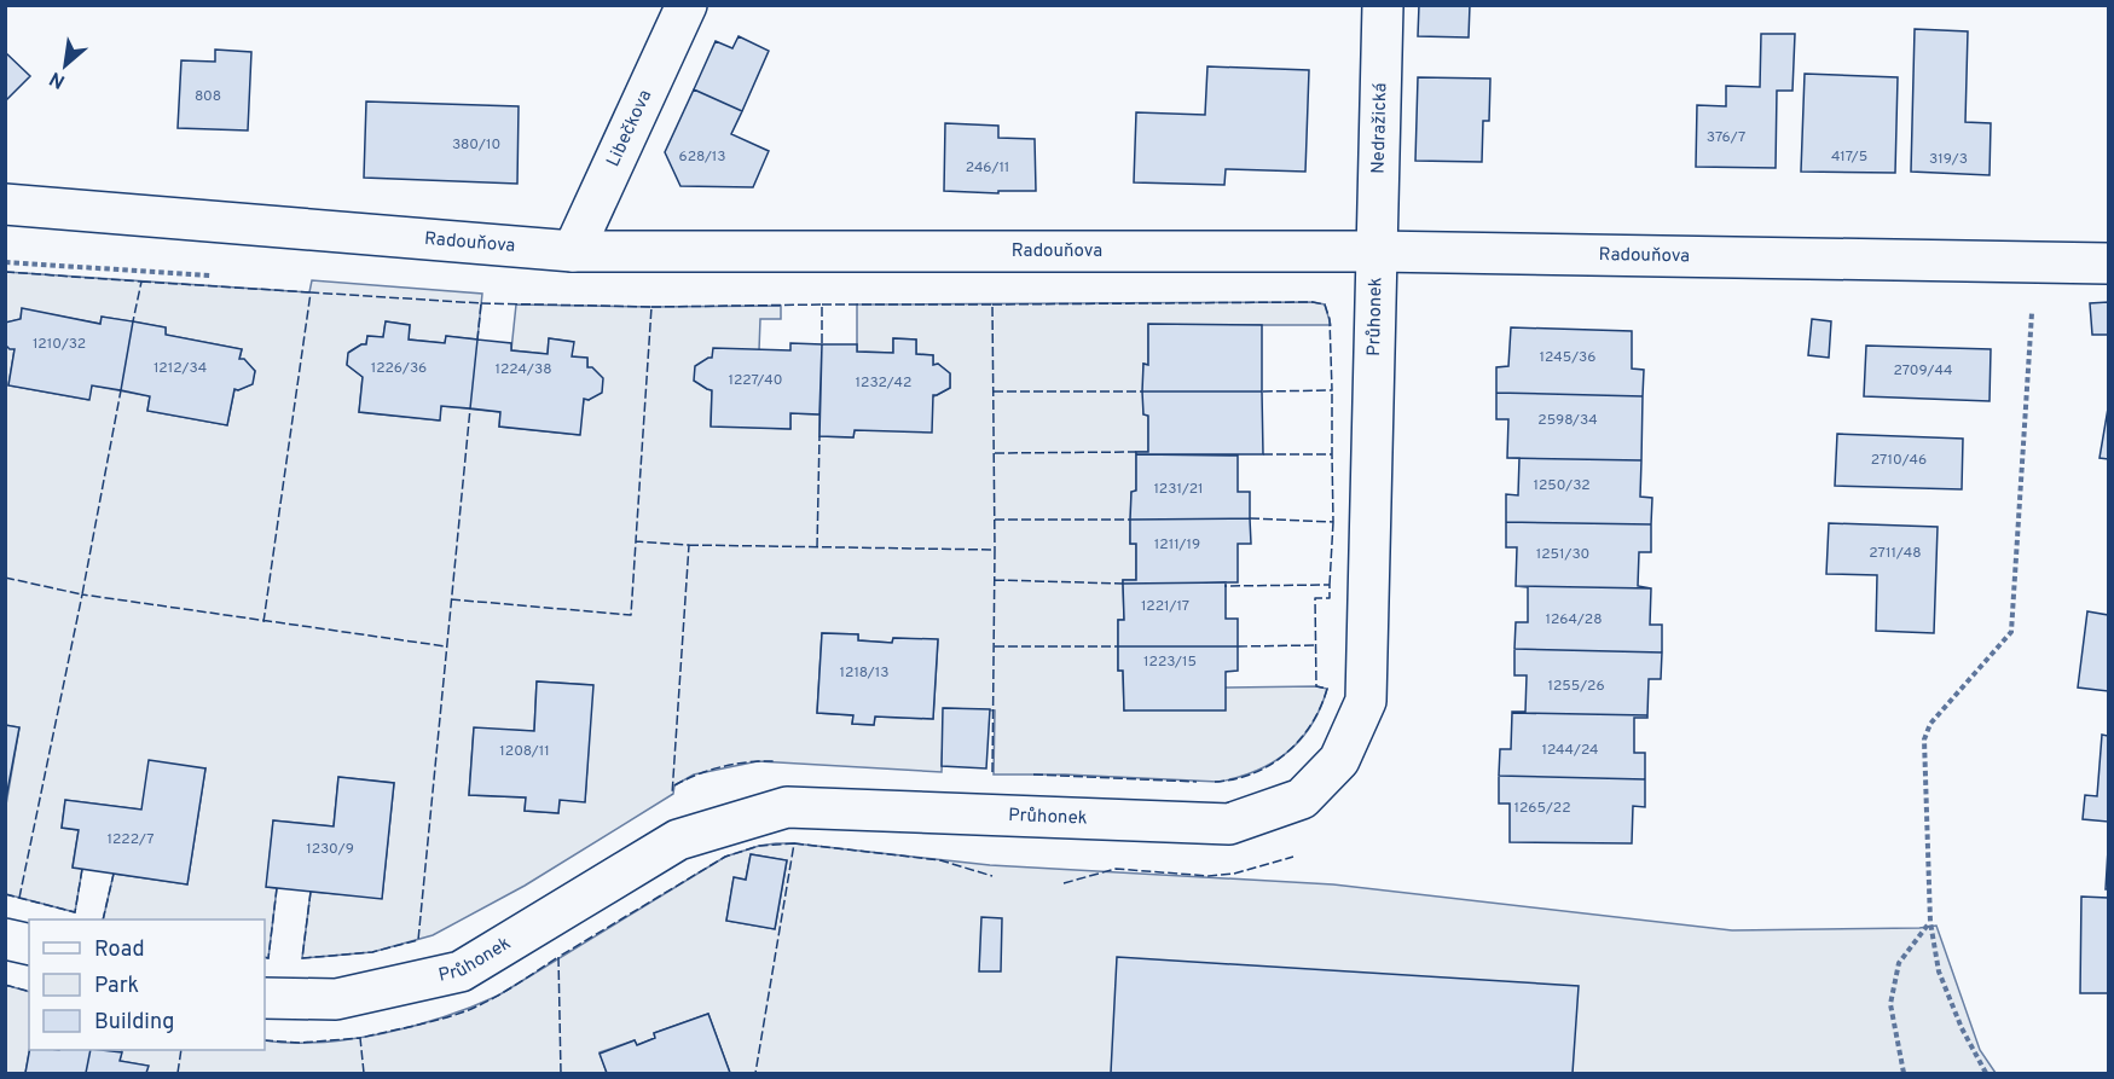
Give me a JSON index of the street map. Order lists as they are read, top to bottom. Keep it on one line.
{"streets":{"street":["Libečkova","Nedražická","Radouňova","Průhonek"]},"crossings":[["Libečkova","Radouňova"],["Nedražická","Radouňova"],["Nedražická","Průhonek"],["Radouňova","Průhonek"]],"house_numbers":["808","376/7","380/10","628/13","417/5","319/3","246/11","1210/32","1245/36","1212/34","1226/36","1224/38","2709/44","1227/40","1232/42","2598/34","2710/46","1250/32","1231/21","1211/19","2711/48","1251/30","1221/17","1264/28","1223/15","1218/13","1255/26","1244/24","1208/11","1265/22","1222/7","1230/9"],"legend":["Road","Park","Building"],"north":"bottom left"}
